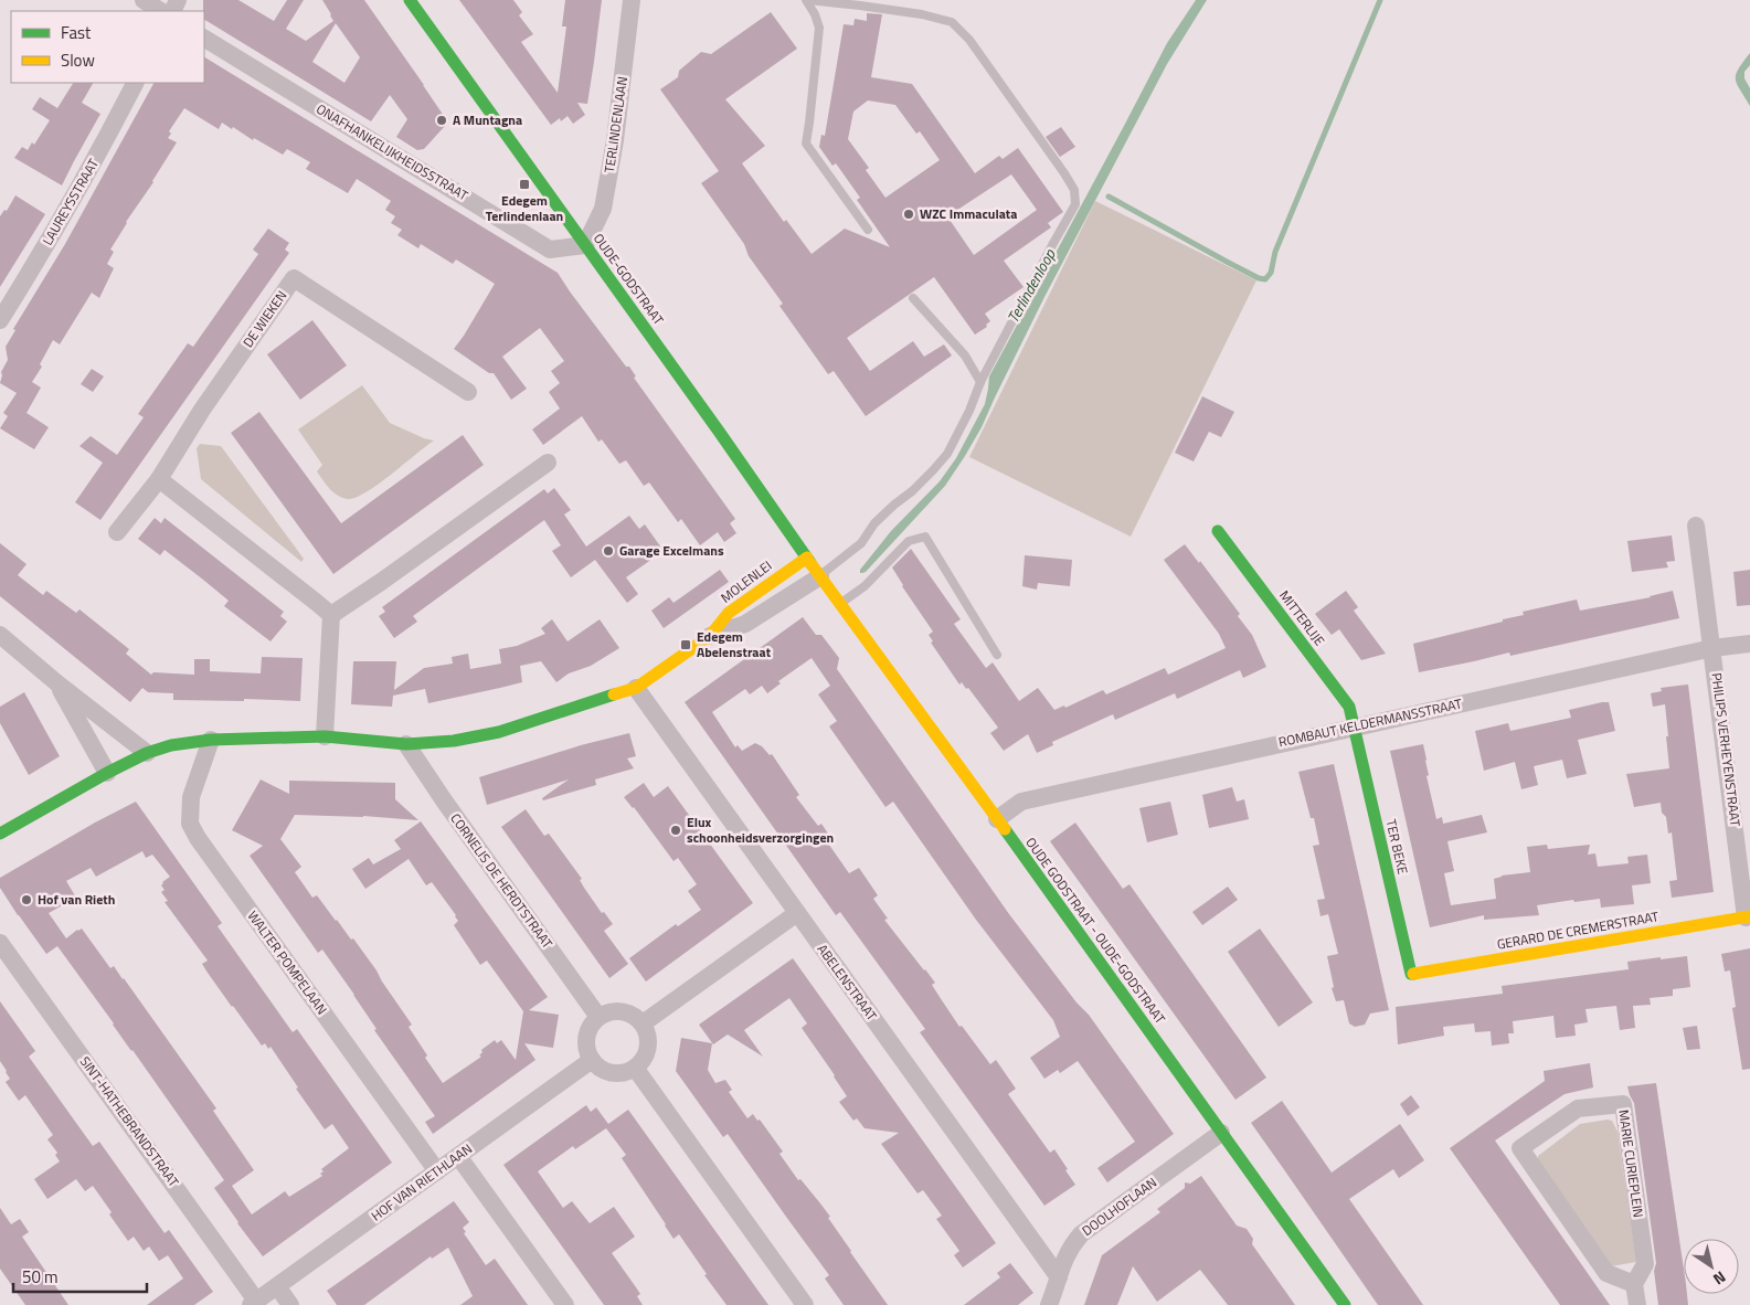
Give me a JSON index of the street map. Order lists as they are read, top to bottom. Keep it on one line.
{"streets":{"street":["TERLINDENLAAN","ONAFHANKELIJKHEIDSSTRAAT","LAUREYSSTRAAT","OUDE-GODSTRAAT","DE WIEKEN","MOLENLEI","MITTERLIJE","ROMBAUT KELDERMANSSTRAAT","PHILIPS VERHEYENSTRAAT","TER BEKE","CORNELIS DE HERDTSTRAAT","OUDE GODSTRAAT - OUDE-GODSTRAAT","GERARD DE CREMERSTRAAT","WALTER POMPELAAN","ABELENSTRAAT","SINT-HATHEBRANDSTRAAT","MARIE CURIEPLEIN","HOF VAN RIETHLAAN","DOOLHOFLAAN"]},"crossings":[["TERLINDENLAAN","ONAFHANKELIJKHEIDSSTRAAT"],["TERLINDENLAAN","OUDE-GODSTRAAT"],["ONAFHANKELIJKHEIDSSTRAAT","OUDE-GODSTRAAT"],["OUDE-GODSTRAAT","MOLENLEI"],["OUDE-GODSTRAAT","OUDE GODSTRAAT - OUDE-GODSTRAAT"],["MOLENLEI","CORNELIS DE HERDTSTRAAT"],["MOLENLEI","WALTER POMPELAAN"],["MOLENLEI","ABELENSTRAAT"],["MITTERLIJE","ROMBAUT KELDERMANSSTRAAT"],["MITTERLIJE","TER BEKE"],["ROMBAUT KELDERMANSSTRAAT","PHILIPS VERHEYENSTRAAT"],["ROMBAUT KELDERMANSSTRAAT","TER BEKE"],["ROMBAUT KELDERMANSSTRAAT","OUDE GODSTRAAT - OUDE-GODSTRAAT"],["PHILIPS VERHEYENSTRAAT","GERARD DE CREMERSTRAAT"],["TER BEKE","GERARD DE CREMERSTRAAT"],["CORNELIS DE HERDTSTRAAT","HOF VAN RIETHLAAN"],["OUDE GODSTRAAT - OUDE-GODSTRAAT","DOOLHOFLAAN"],["WALTER POMPELAAN","HOF VAN RIETHLAAN"],["ABELENSTRAAT","DOOLHOFLAAN"],["SINT-HATHEBRANDSTRAAT","HOF VAN RIETHLAAN"]],"water":["Terlindenloop"],"places":{"other":["A Muntagna","WZC Immaculata","Garage Excelmans","Elux schoonheidsverzorgingen","Hof van Rieth"],"transit":["Edegem Terlindenlaan","Edegem Abelenstraat"]},"legend":["Fast","Slow"],"scale_bar":"50 m","north":"bottom right"}
